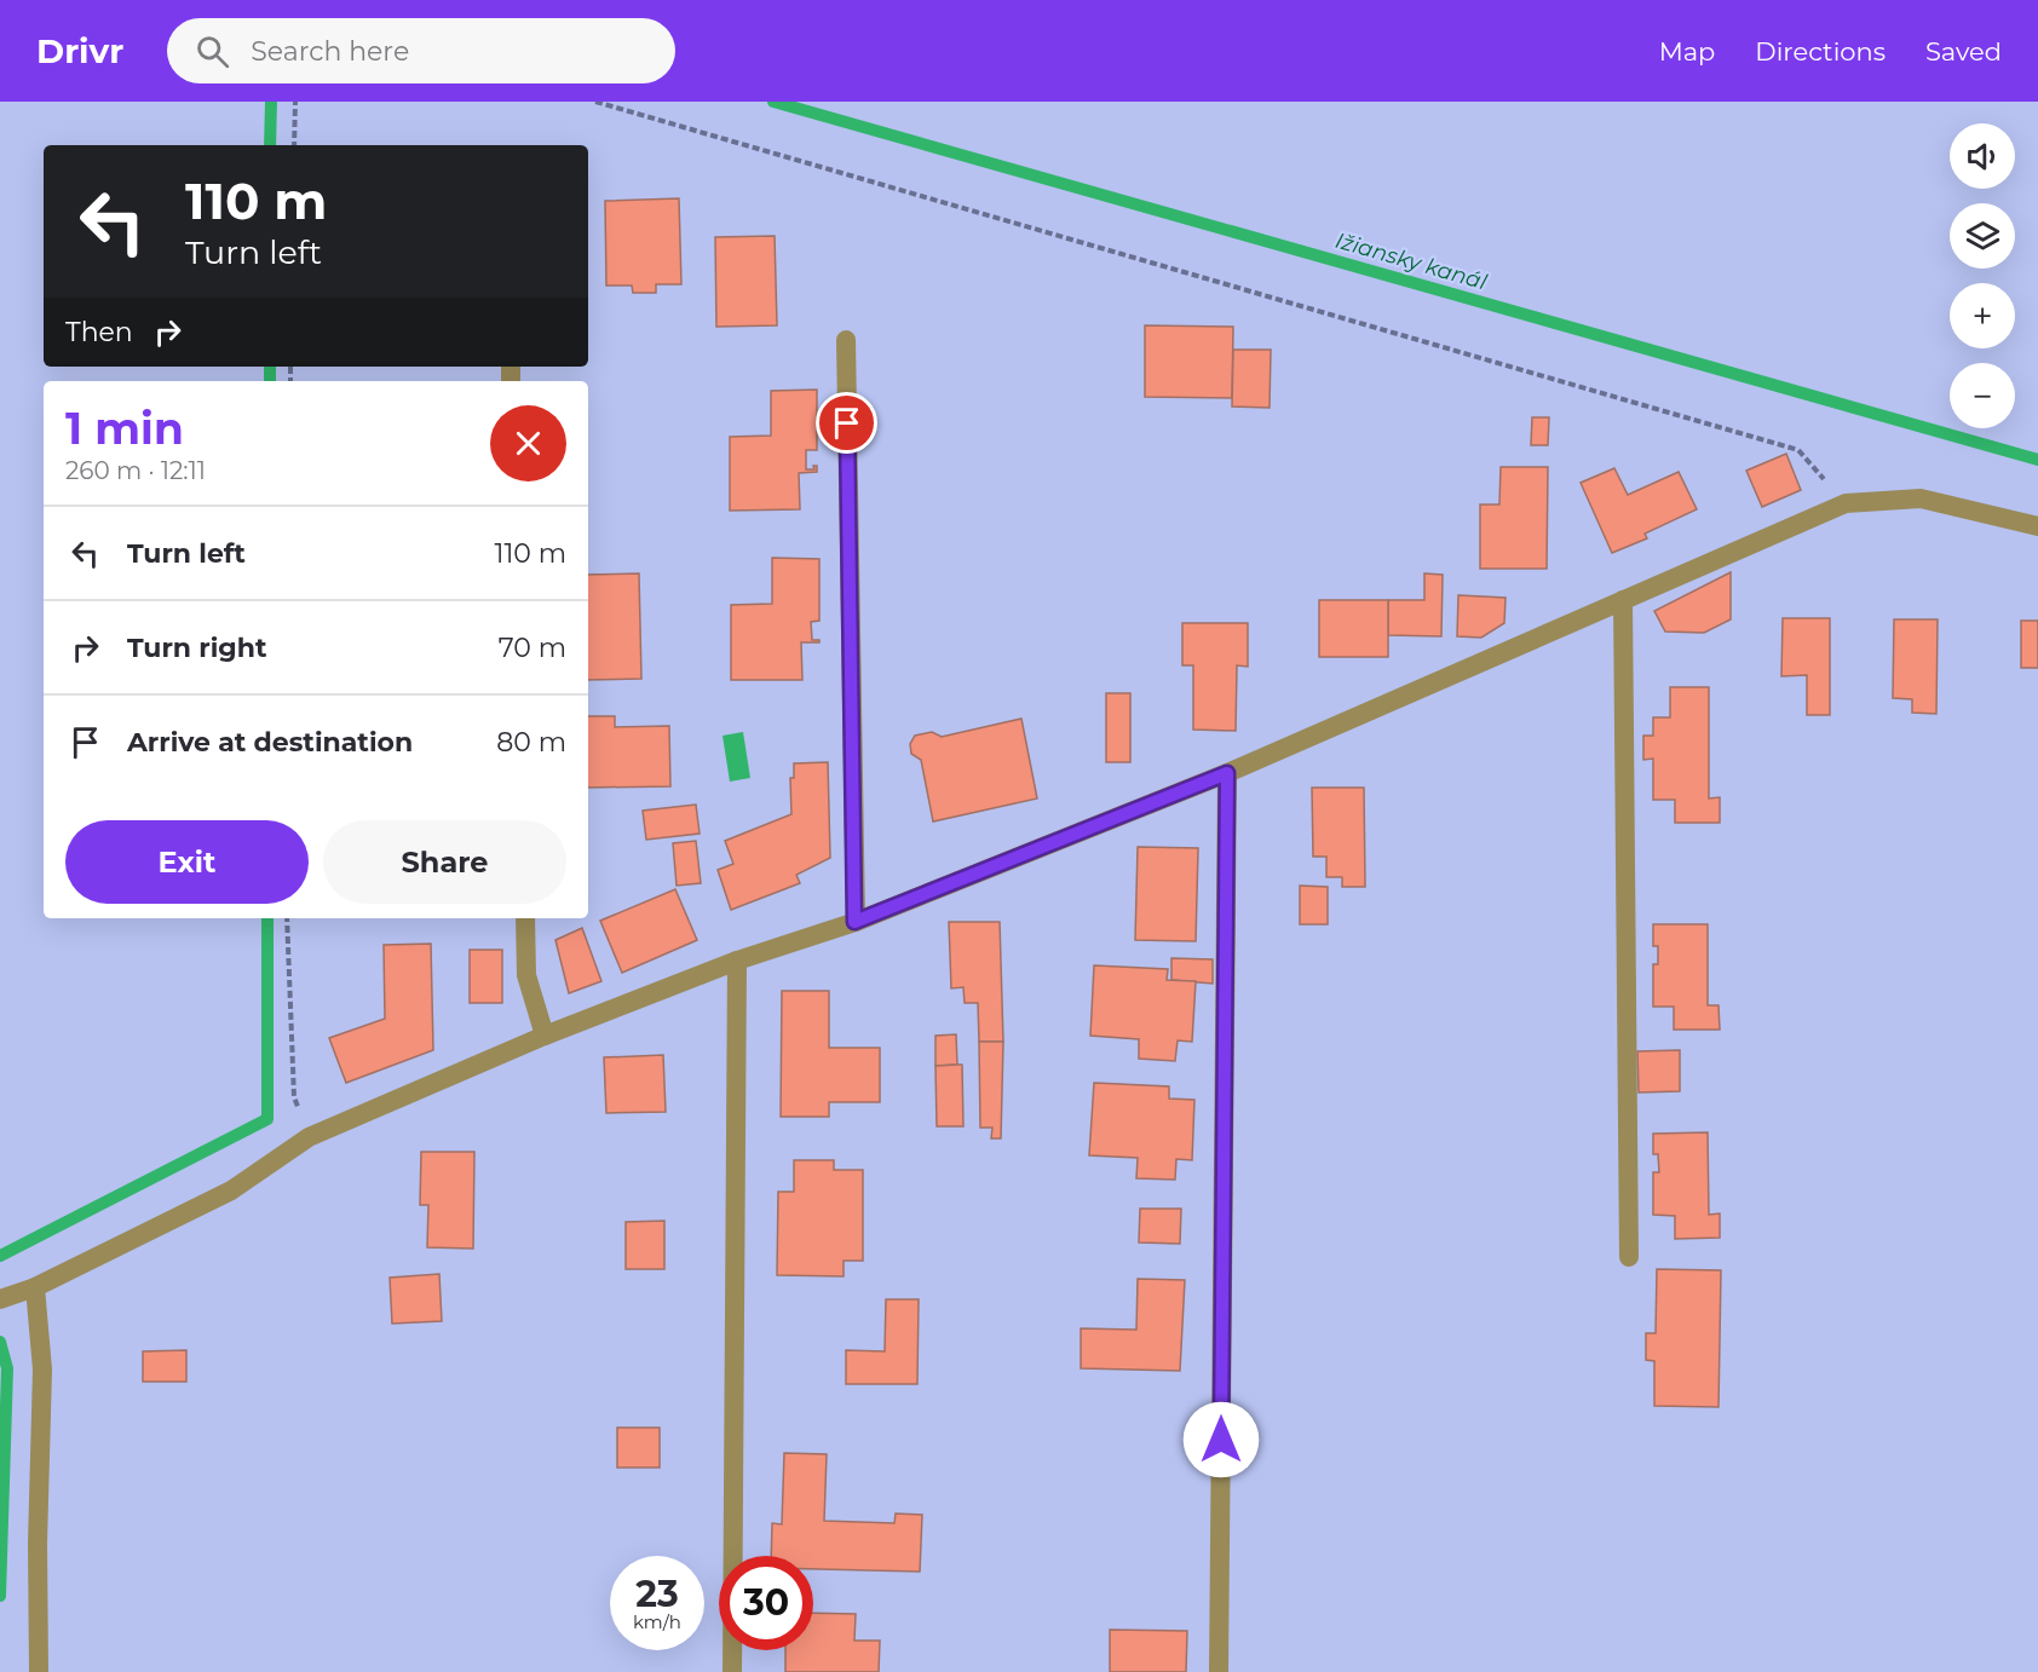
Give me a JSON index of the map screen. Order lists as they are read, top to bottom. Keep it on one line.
{"water":["Ižiansky kanál"],"page":{"header":"Drivr","search":"Search here","nav":["Map","Directions","Saved"],"map_buttons":["+","−"],"turn":["110 m","Turn left"],"then":"Then","heading":["1 min","260 m · 12:11"],"list":[{"name":"Turn left","value":"110 m"},{"name":"Turn right","value":"70 m"},{"name":"Arrive at destination","value":"80 m"}],"buttons":["Exit","Share"],"speed":"23 km/h","limit":"30"}}
